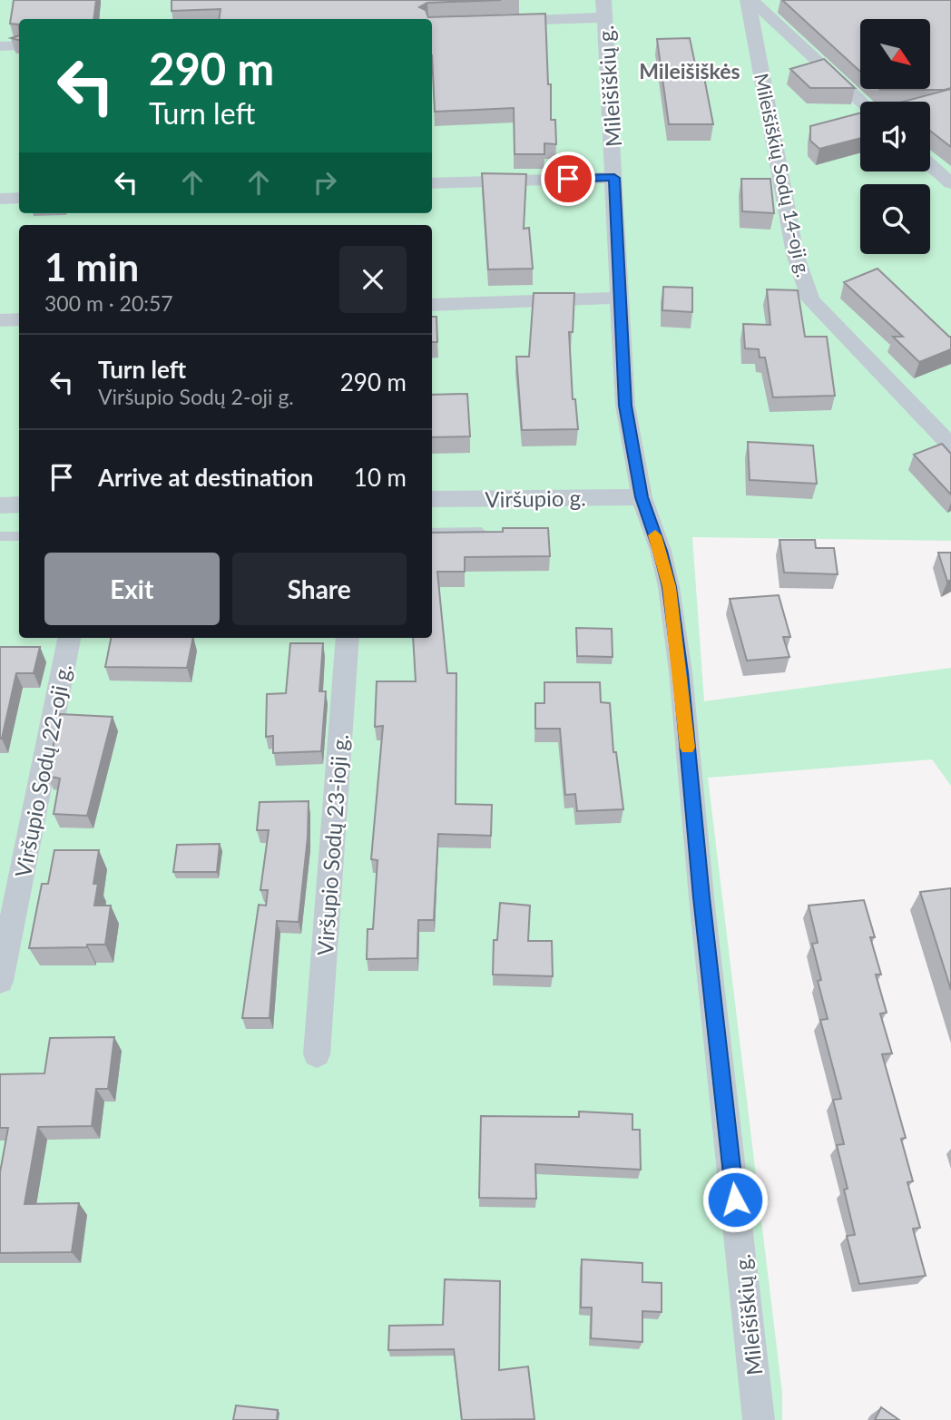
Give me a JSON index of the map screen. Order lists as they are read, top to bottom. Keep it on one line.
{"streets":{"street":["Mileišiškių g.","Mileišiškių Sodų 14-oji g.","Viršupio g.","Viršupio Sodų 22-oji g.","Viršupio Sodų 23-ioji g."]},"crossings":[["Mileišiškių g.","Viršupio g."]],"districts":["Mileišiškės"],"north":"bottom right","page":{"turn":["290 m","Turn left"],"heading":["1 min","300 m · 20:57"],"list":[{"name":"Turn left","note":"Viršupio Sodų 2-oji g.","value":"290 m"},{"name":"Arrive at destination","value":"10 m"}],"buttons":["Exit","Share"]}}
